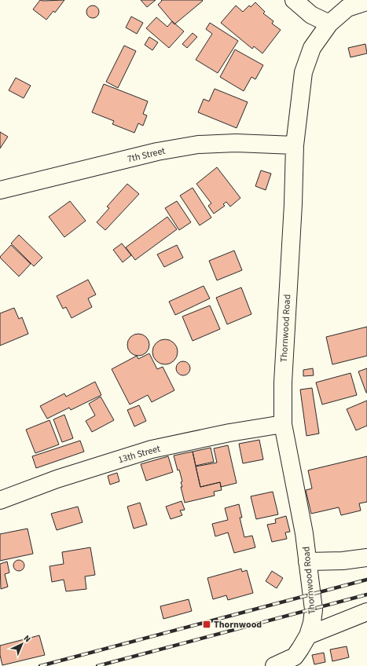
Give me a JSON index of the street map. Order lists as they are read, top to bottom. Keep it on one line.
{"streets":{"street":["7th Street","Thornwood Road","13th Street"]},"crossings":[["7th Street","Thornwood Road"],["Thornwood Road","13th Street"]],"places":{"transit":["Thornwood"]},"north":"top right"}
